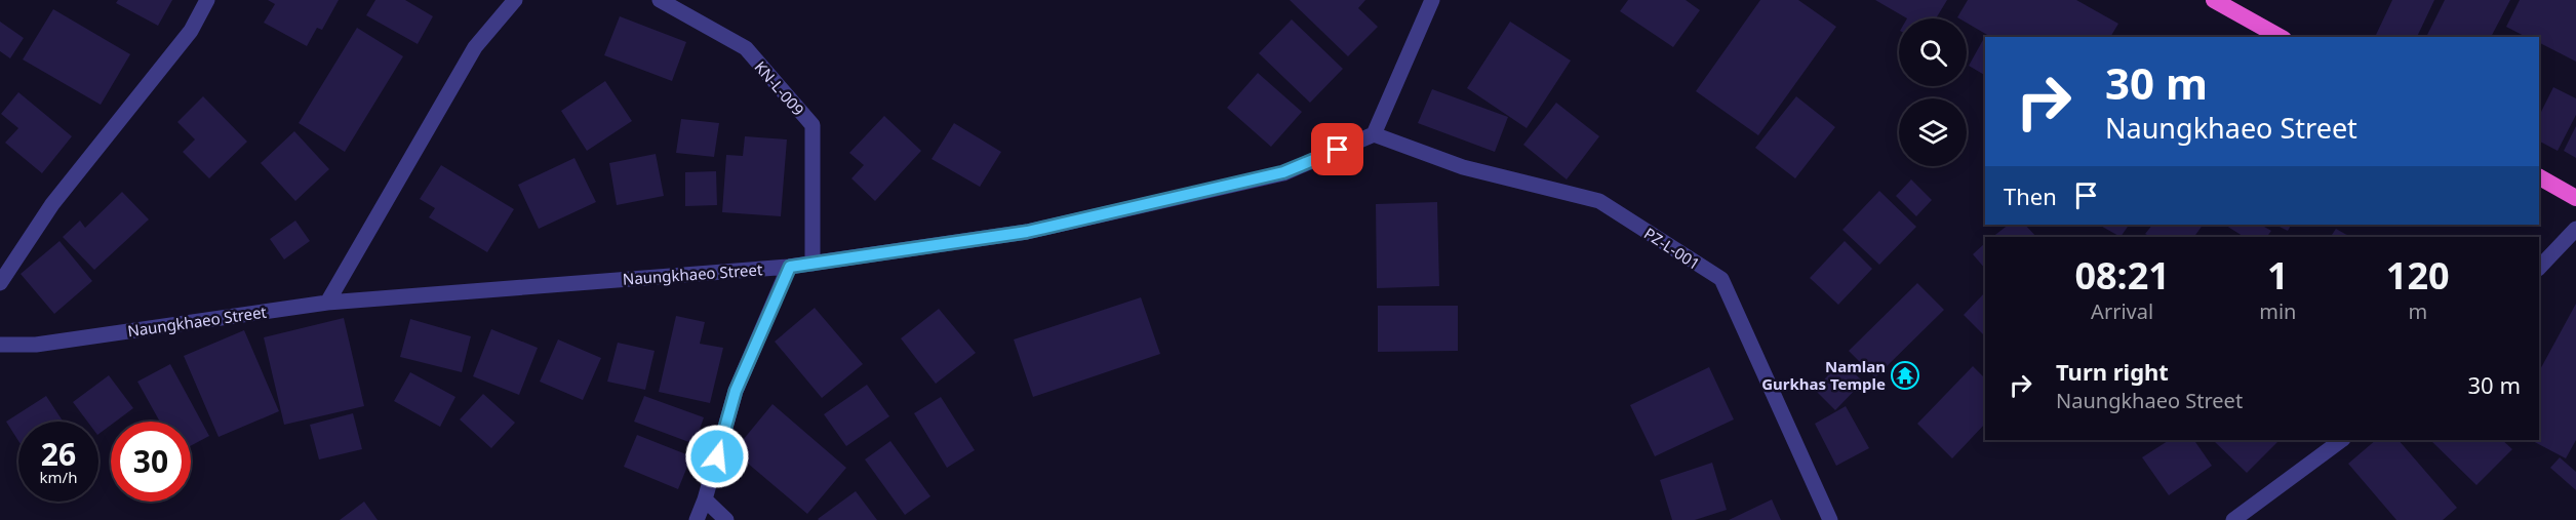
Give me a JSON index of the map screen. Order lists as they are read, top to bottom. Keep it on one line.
{"streets":{"street":["KN-L-009","PZ-L-001","Naungkhaeo Street"]},"crossings":[["KN-L-009","Naungkhaeo Street"],["PZ-L-001","Naungkhaeo Street"]],"places":{"temple":["Namlan Gurkhas Temple"]},"page":{"turn":["30 m","Naungkhaeo Street"],"then":"Then","eta":["08:21","Arrival","1","min","120","m"],"list":[{"name":"Turn right","note":"Naungkhaeo Street","value":"30 m"}],"speed":"26 km/h","limit":"30"}}
